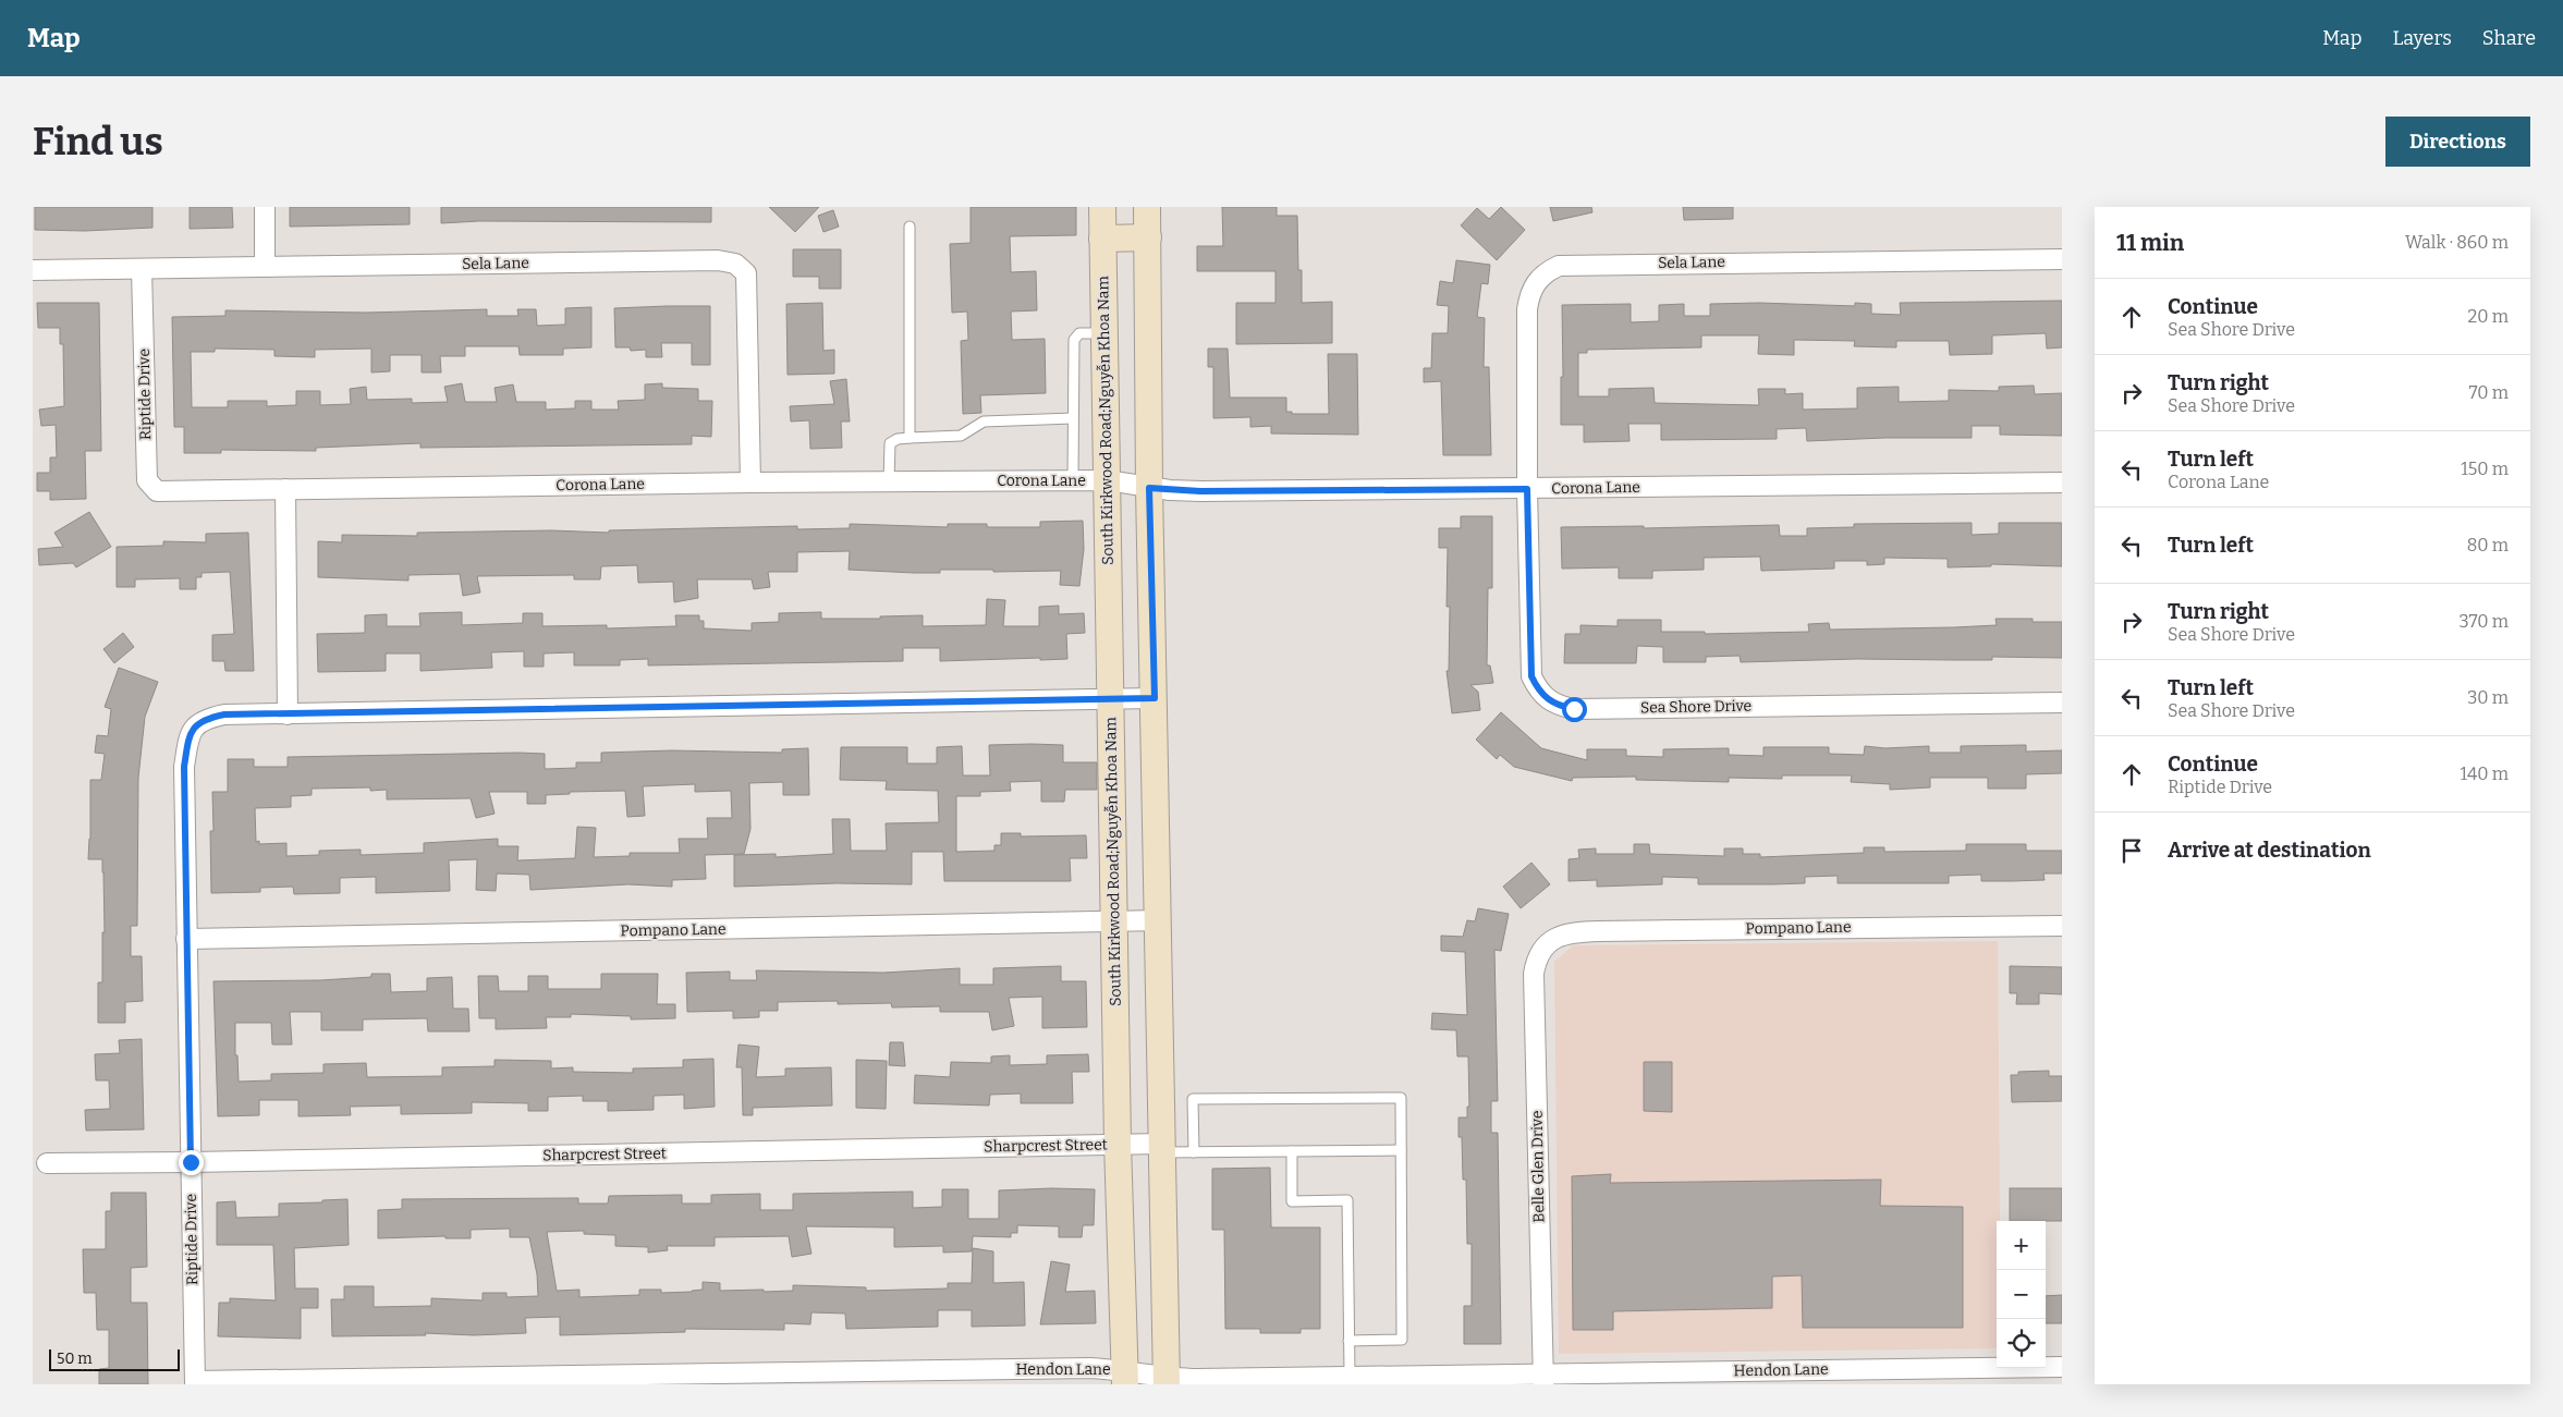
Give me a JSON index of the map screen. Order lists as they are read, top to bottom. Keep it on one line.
{"streets":{"main road":["South Kirkwood Road;Nguyễn Khoa Nam"],"street":["Sela Lane","Riptide Drive","Corona Lane","Sea Shore Drive","Pompano Lane","Sharpcrest Street","Belle Glen Drive","Hendon Lane"]},"crossings":[["Sela Lane","Riptide Drive"],["Sela Lane","Corona Lane"],["Sela Lane","Sea Shore Drive"],["Riptide Drive","Corona Lane"],["Riptide Drive","Pompano Lane"],["Riptide Drive","Sharpcrest Street"],["Riptide Drive","Hendon Lane"],["South Kirkwood Road;Nguyễn Khoa Nam","Corona Lane"],["South Kirkwood Road;Nguyễn Khoa Nam","Pompano Lane"],["South Kirkwood Road;Nguyễn Khoa Nam","Sharpcrest Street"],["South Kirkwood Road;Nguyễn Khoa Nam","Hendon Lane"],["Corona Lane","Sea Shore Drive"],["Pompano Lane","Belle Glen Drive"],["Belle Glen Drive","Hendon Lane"]],"scale_bar":"50 m","page":{"header":"Map","nav":["Map","Layers","Share"],"buttons":"Directions","title":"Find us","heading":["11 min","Walk · 860 m"],"list":[["Continue","Sea Shore Drive","20 m"],["Turn right","Sea Shore Drive","70 m"],["Turn left","Corona Lane","150 m"],["Turn left","80 m"],["Turn right","Sea Shore Drive","370 m"],["Turn left","Sea Shore Drive","30 m"],["Continue","Riptide Drive","140 m"],"Arrive at destination"],"map_buttons":["+","−"],"scale":"50 m"}}
